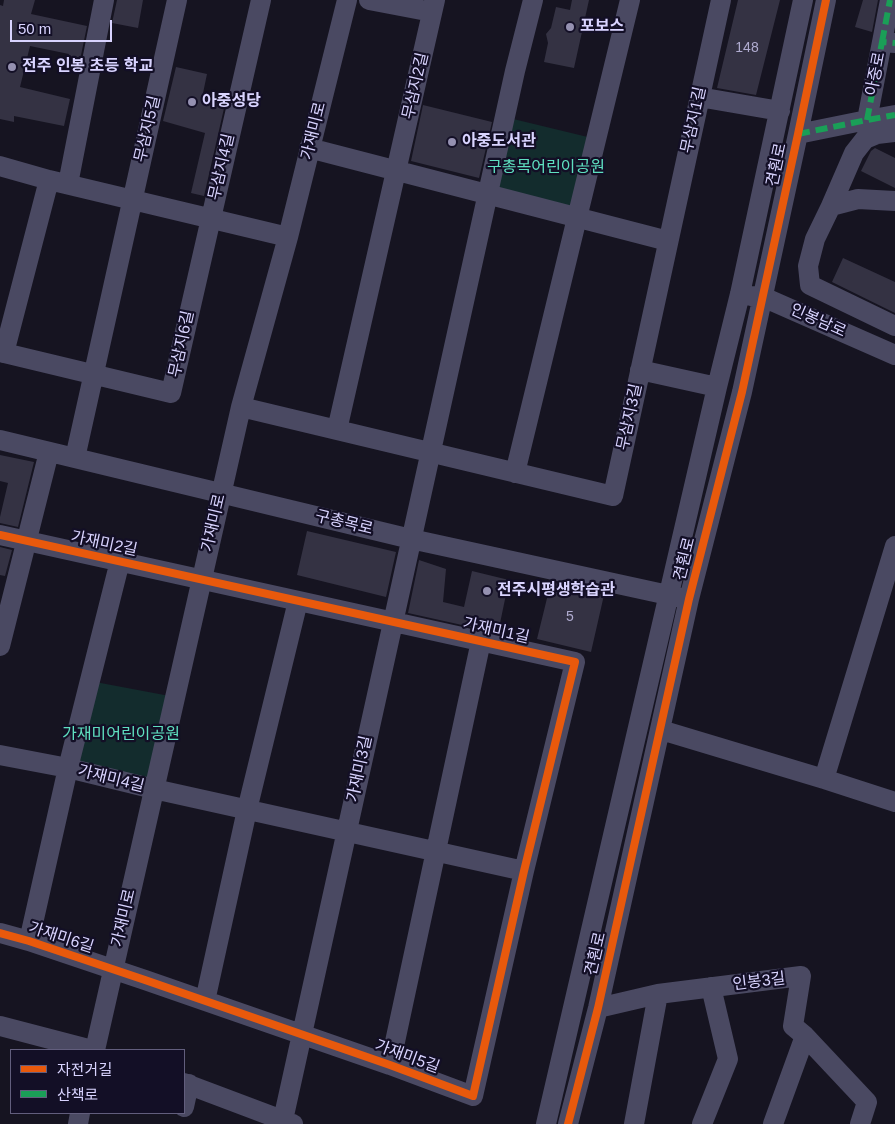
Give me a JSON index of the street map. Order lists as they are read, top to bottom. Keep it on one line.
{"streets":{"street":["아중로","무삼지2길","무삼지1길","무삼지5길","가재미로","견훤로","무삼지4길","인봉남로","무삼지6길","무삼지3길","구총목로","가재미2길","가재미1길","가재미3길","가재미4길","가재미6길","인봉3길","가재미5길"]},"crossings":[["무삼지2길","무삼지3길"],["무삼지1길","무삼지3길"],["무삼지5길","무삼지6길"],["가재미로","무삼지3길"],["가재미로","구총목로"],["가재미로","가재미2길"],["가재미로","가재미1길"],["가재미로","가재미4길"],["가재미로","가재미6길"],["가재미로","가재미5길"],["견훤로","인봉남로"],["견훤로","구총목로"],["견훤로","인봉3길"],["무삼지4길","무삼지6길"],["가재미2길","가재미1길"],["가재미2길","가재미4길"],["가재미1길","가재미3길"],["가재미1길","가재미5길"],["가재미3길","가재미5길"],["가재미4길","가재미6길"],["가재미6길","가재미5길"]],"parks":["구총목어린이공원","가재미어린이공원"],"places":["포보스","전주 인봉 초등 학교","아중성당","아중도서관","전주시평생학습관"],"house_numbers":["148","5"],"legend":["자전거길","산책로"],"scale_bar":"50 m"}
